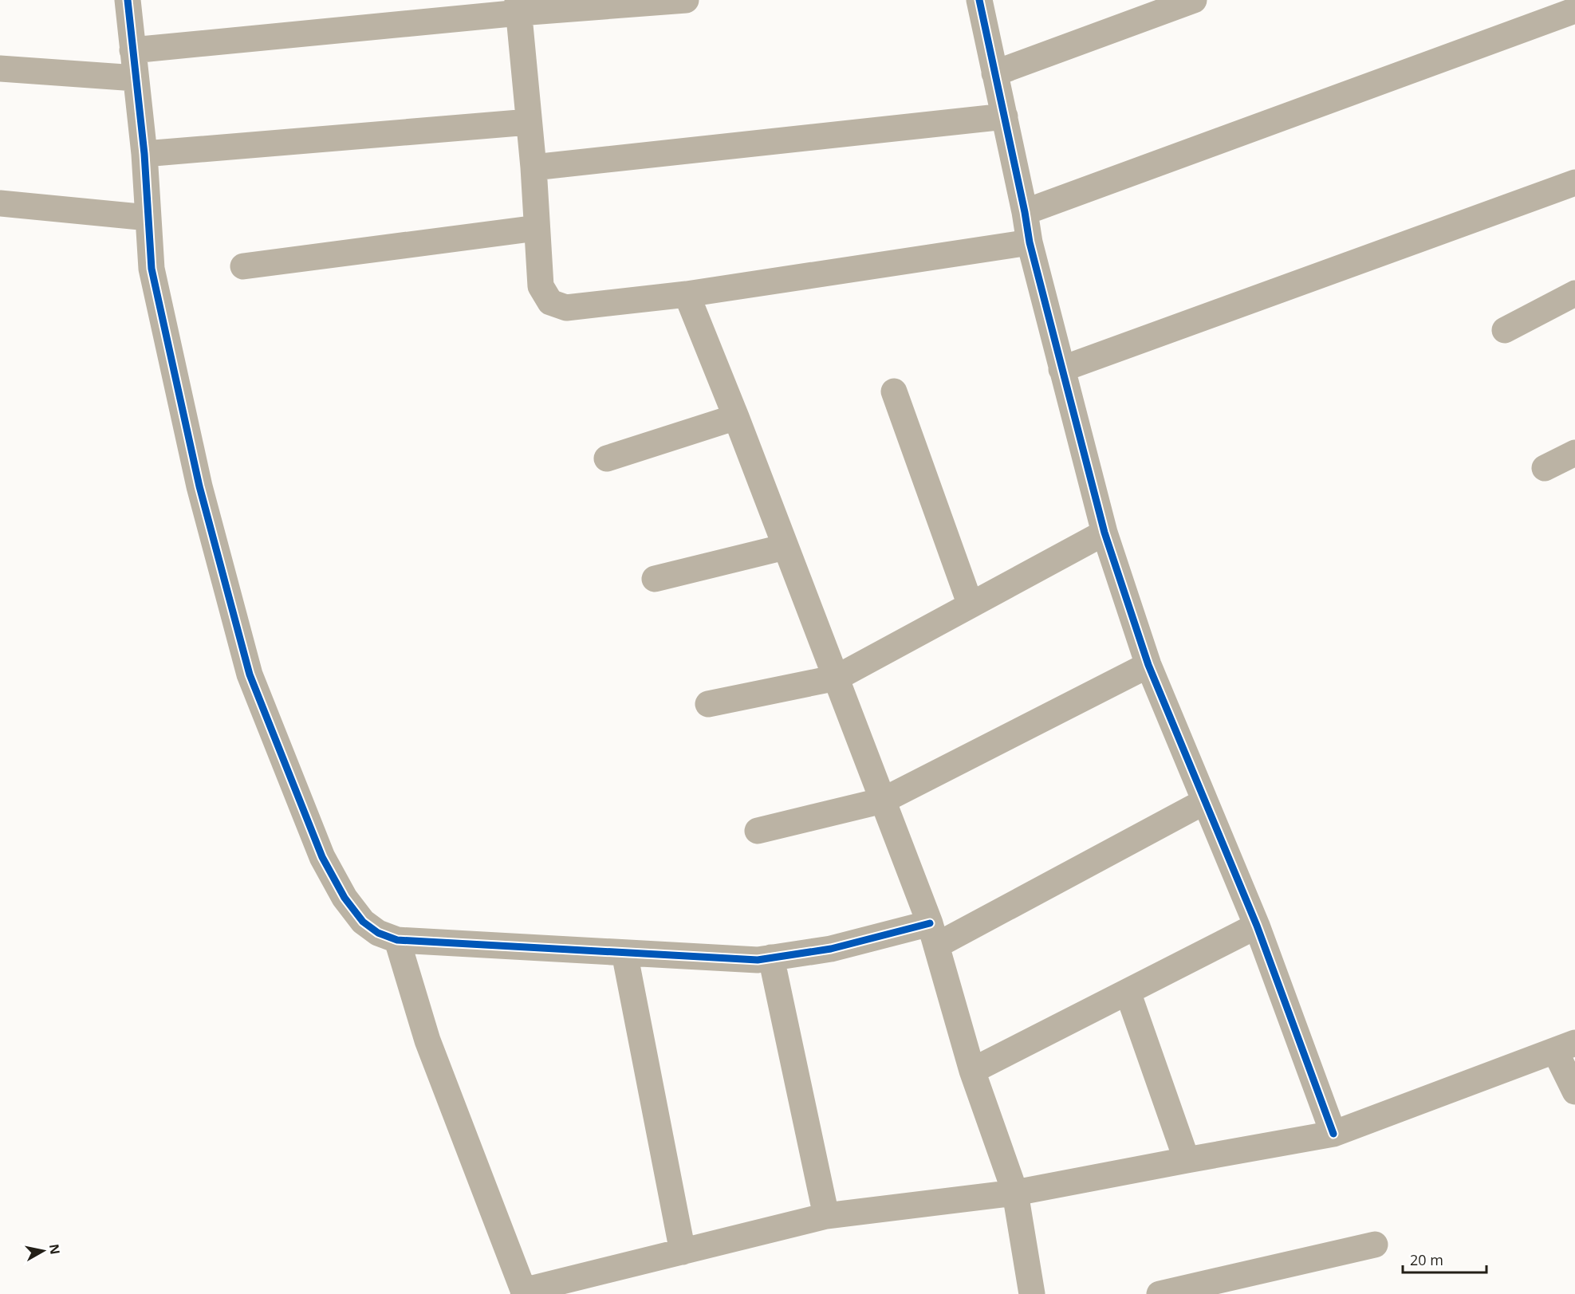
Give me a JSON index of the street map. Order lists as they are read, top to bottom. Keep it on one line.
{"scale_bar":"20 m","north":"right"}
